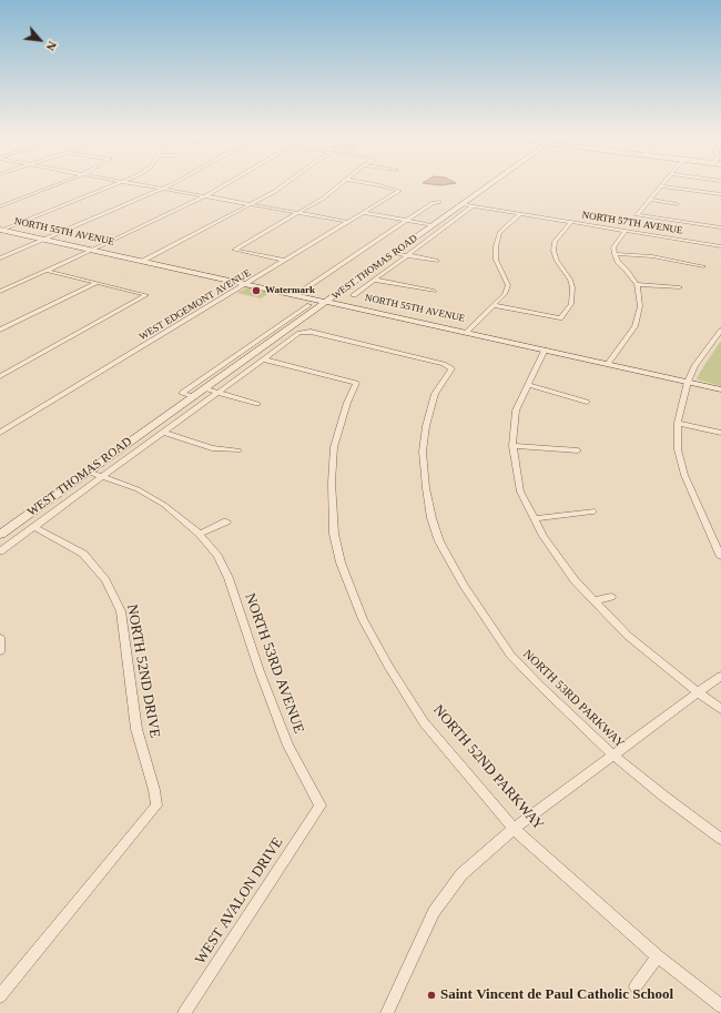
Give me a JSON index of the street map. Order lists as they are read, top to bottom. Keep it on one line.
{"streets":{"main road":["NORTH 55TH AVENUE","WEST THOMAS ROAD"],"street":["NORTH 57TH AVENUE","WEST EDGEMONT AVENUE","NORTH 53RD AVENUE","NORTH 52ND DRIVE","NORTH 53RD PARKWAY","NORTH 52ND PARKWAY","WEST AVALON DRIVE"]},"crossings":[["NORTH 57TH AVENUE","WEST THOMAS ROAD"],["NORTH 55TH AVENUE","WEST THOMAS ROAD"],["NORTH 55TH AVENUE","WEST EDGEMONT AVENUE"],["WEST THOMAS ROAD","NORTH 53RD AVENUE"],["WEST THOMAS ROAD","NORTH 52ND DRIVE"],["WEST THOMAS ROAD","NORTH 53RD PARKWAY"],["WEST THOMAS ROAD","NORTH 52ND PARKWAY"],["NORTH 53RD AVENUE","WEST AVALON DRIVE"]],"places":["Watermark","Saint Vincent de Paul Catholic School"],"north":"bottom right"}
